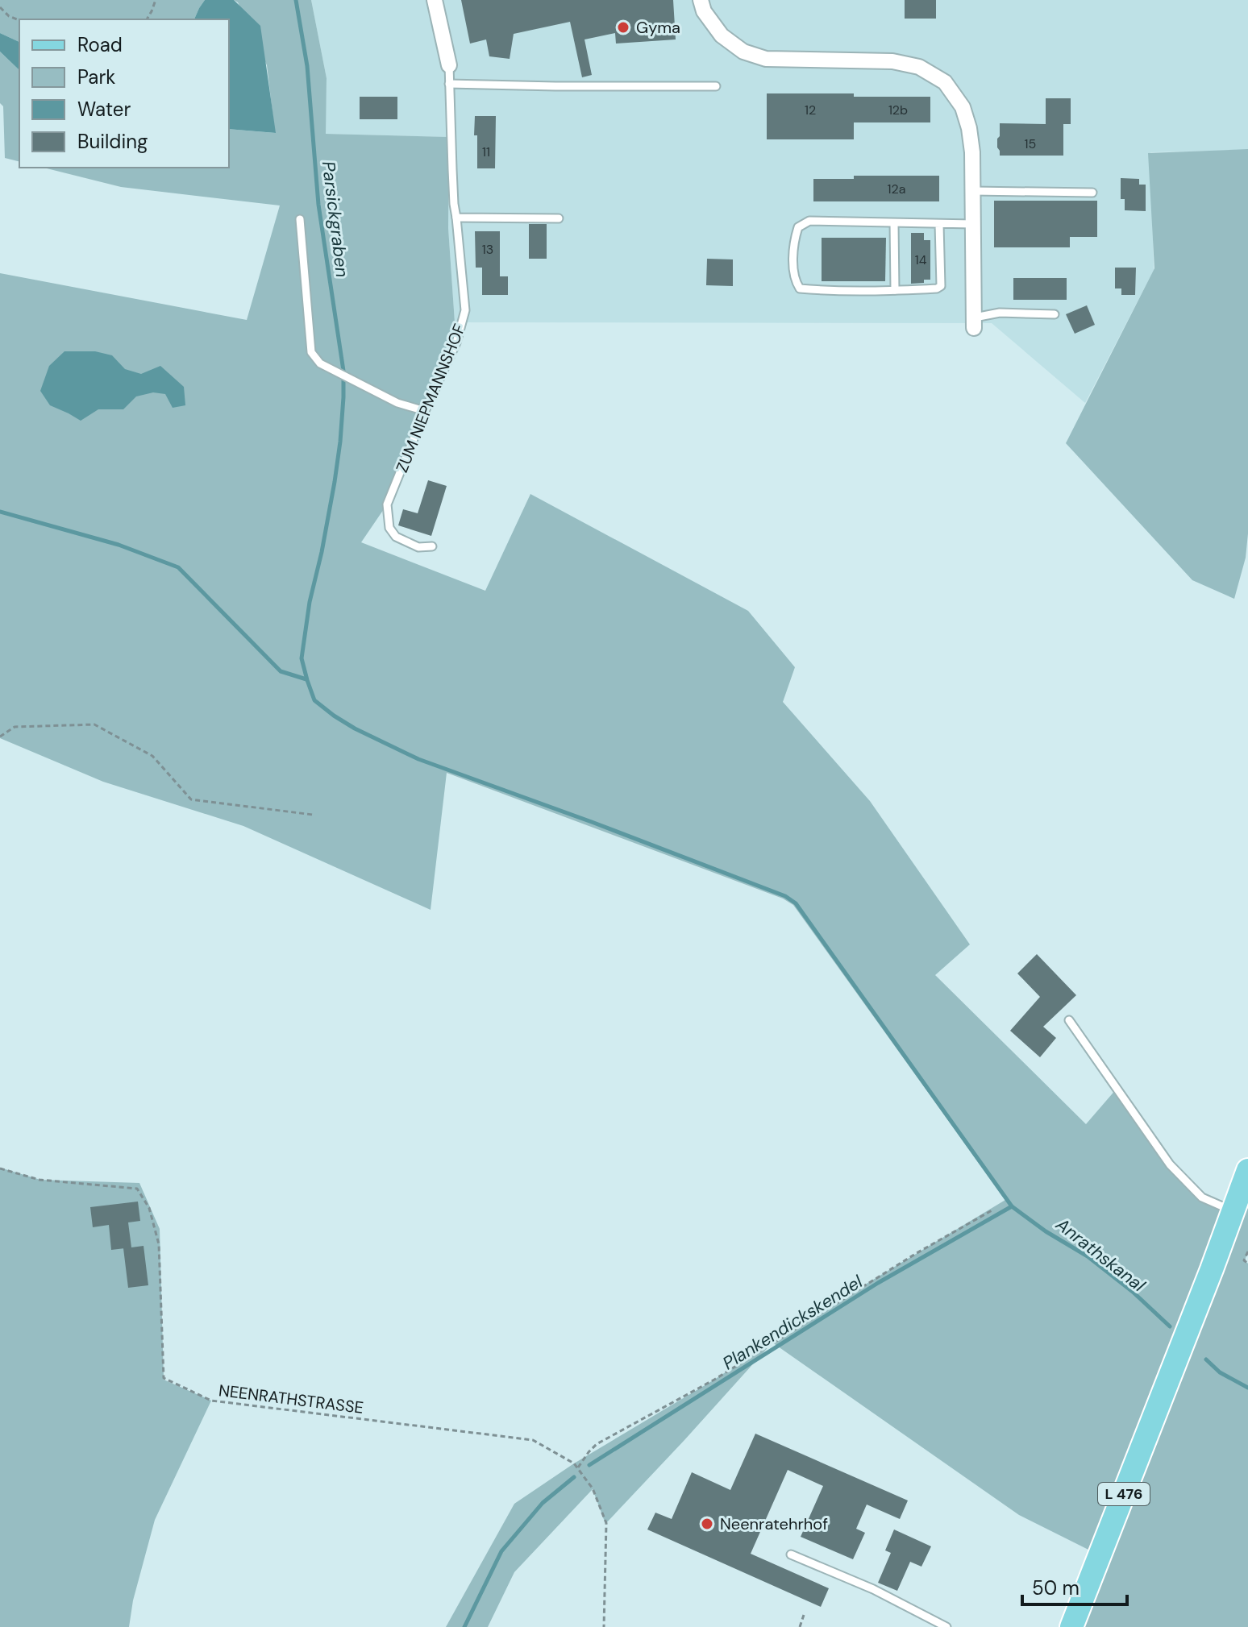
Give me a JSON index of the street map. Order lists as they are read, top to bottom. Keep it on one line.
{"streets":{"main road":["L 476"],"street":["ZUM NIEPMANNSHOF"],"path":["NEENRATHSTRASSE"]},"water":["Parsickgraben","Anrathskanal","Plankendickskendel"],"places":["Gyma","Neenratehrhof"],"house_numbers":["12","12b","15","11","12a","13","14"],"legend":["Road","Park","Water","Building"],"scale_bar":"50 m"}
